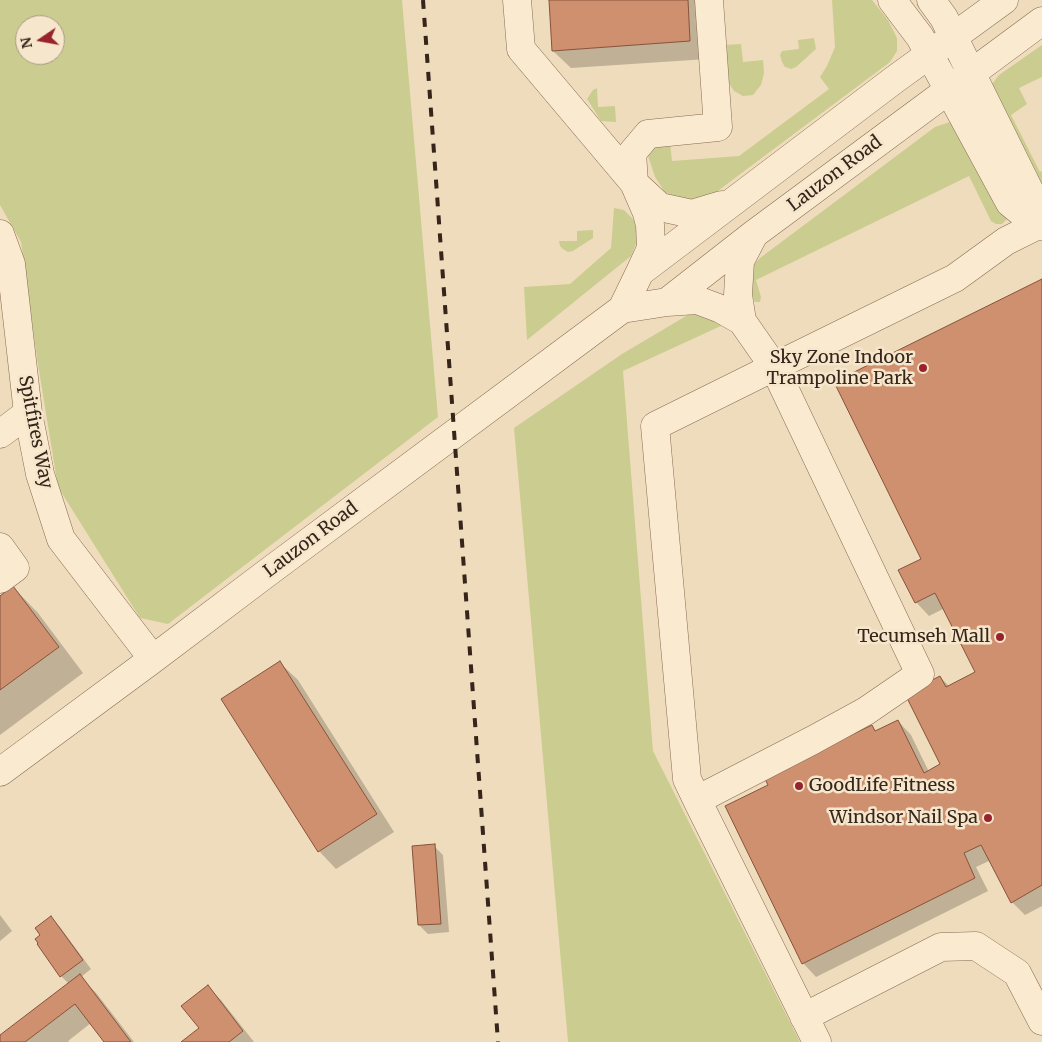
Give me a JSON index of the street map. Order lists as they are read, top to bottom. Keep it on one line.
{"streets":{"street":["Lauzon Road","Spitfires Way"]},"crossings":[["Lauzon Road","Spitfires Way"]],"places":["Sky Zone Indoor Trampoline Park","Tecumseh Mall","GoodLife Fitness","Windsor Nail Spa"],"north":"left"}
